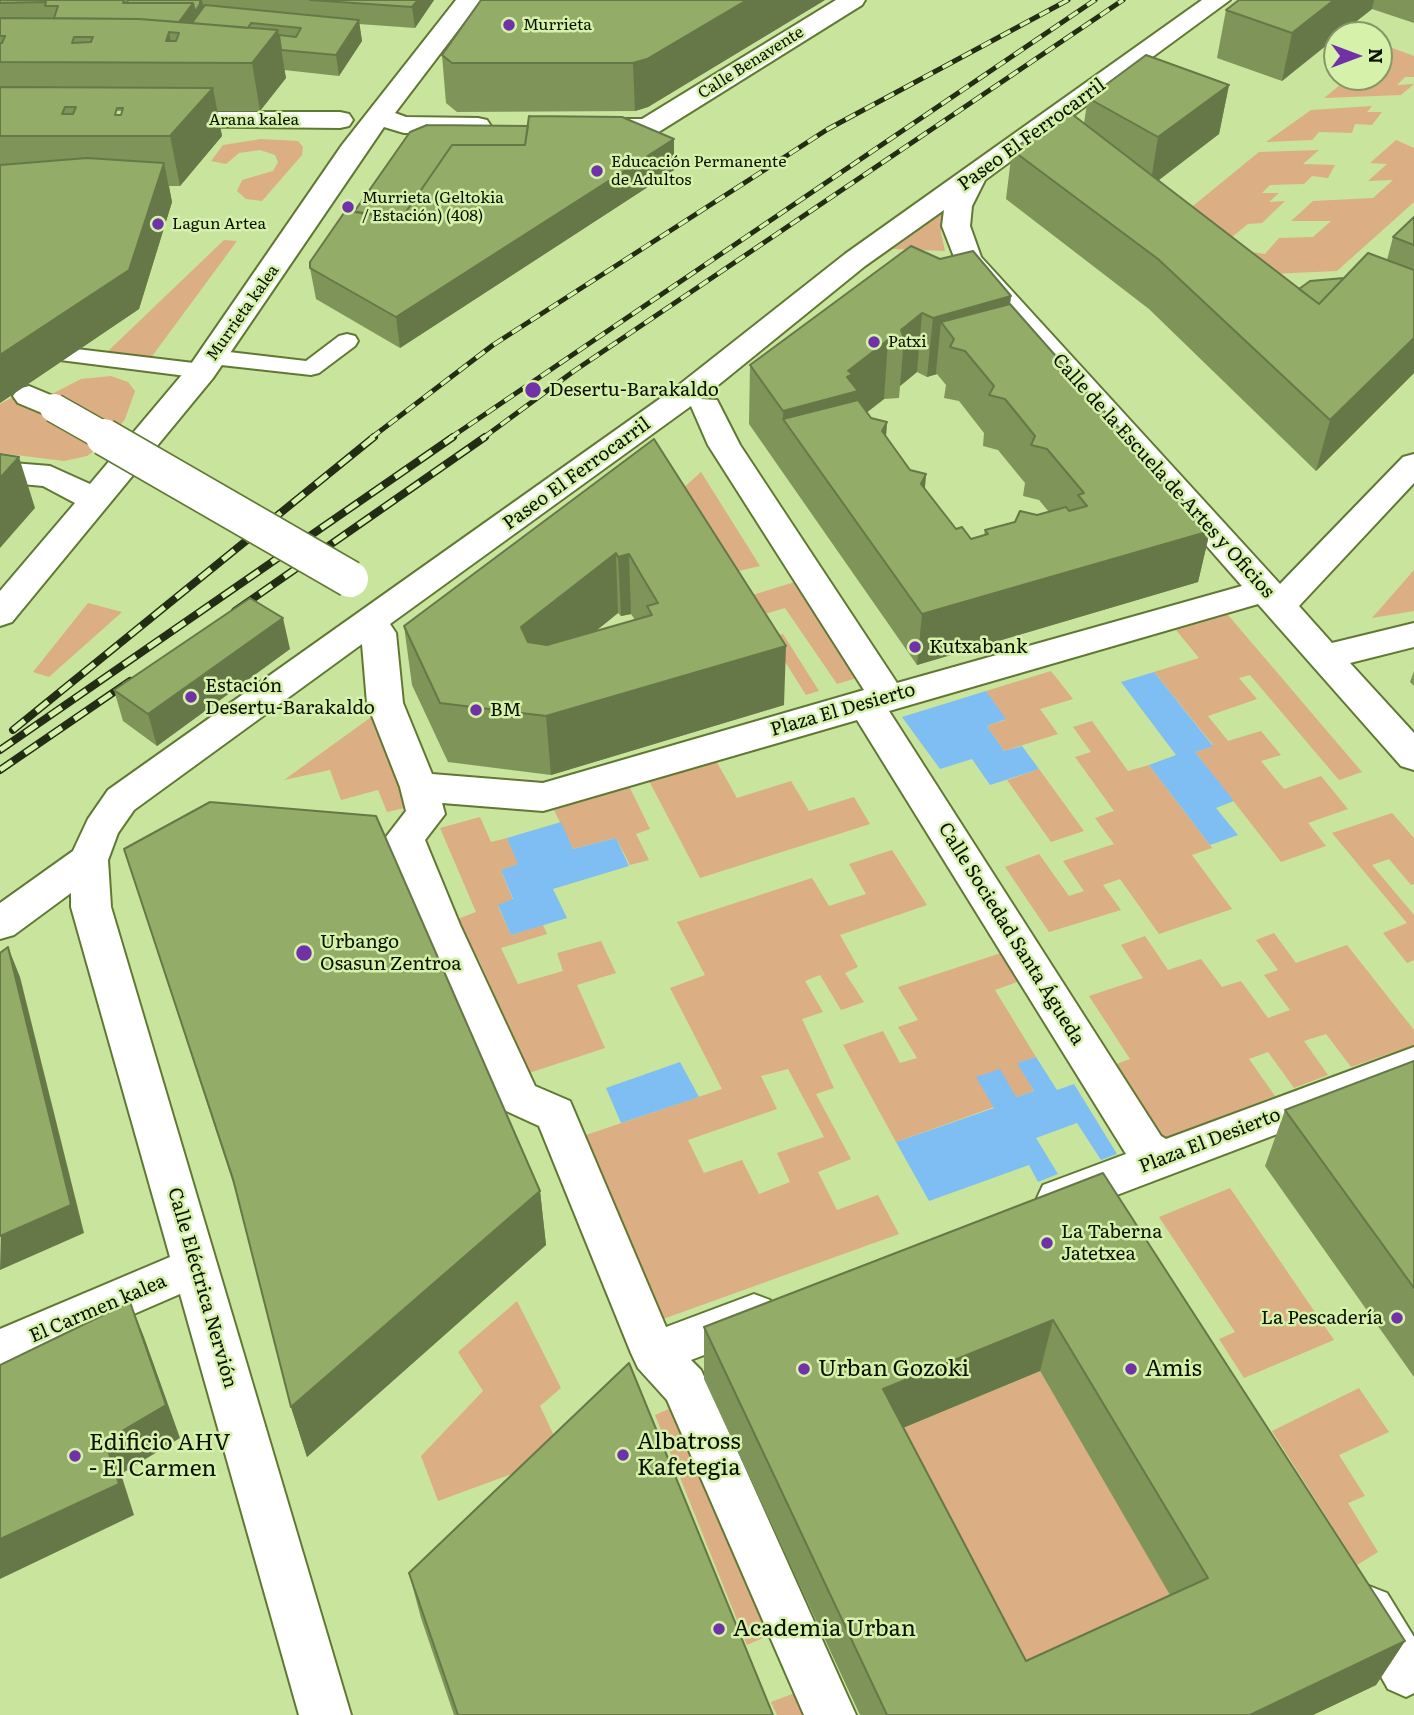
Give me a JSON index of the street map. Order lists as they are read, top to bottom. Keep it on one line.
{"streets":{"street":["Calle Benavente","Arana kalea","Paseo El Ferrocarril","Murrieta kalea","Calle de la Escuela de Artes y Oficios","Plaza El Desierto","Calle Sociedad Santa Águeda","Calle Eléctrica Nervión","El Carmen kalea"]},"crossings":[["Paseo El Ferrocarril","Calle de la Escuela de Artes y Oficios"],["Paseo El Ferrocarril","Calle Eléctrica Nervión"],["Calle de la Escuela de Artes y Oficios","Plaza El Desierto"],["Plaza El Desierto","Calle Sociedad Santa Águeda"],["Calle Eléctrica Nervión","El Carmen kalea"]],"places":["Murrieta","Educación Permanente de Adultos","Murrieta (Geltokia / Estación) (408)","Lagun Artea","Patxi","Desertu-Barakaldo","Kutxabank","Estación Desertu-Barakaldo","BM","Urbango Osasun Zentroa","La Taberna Jatetxea","La Pescadería","Urban Gozoki","Amis","Albatross Kafetegia","Edificio AHV - El Carmen","Academia Urban"],"north":"right"}
